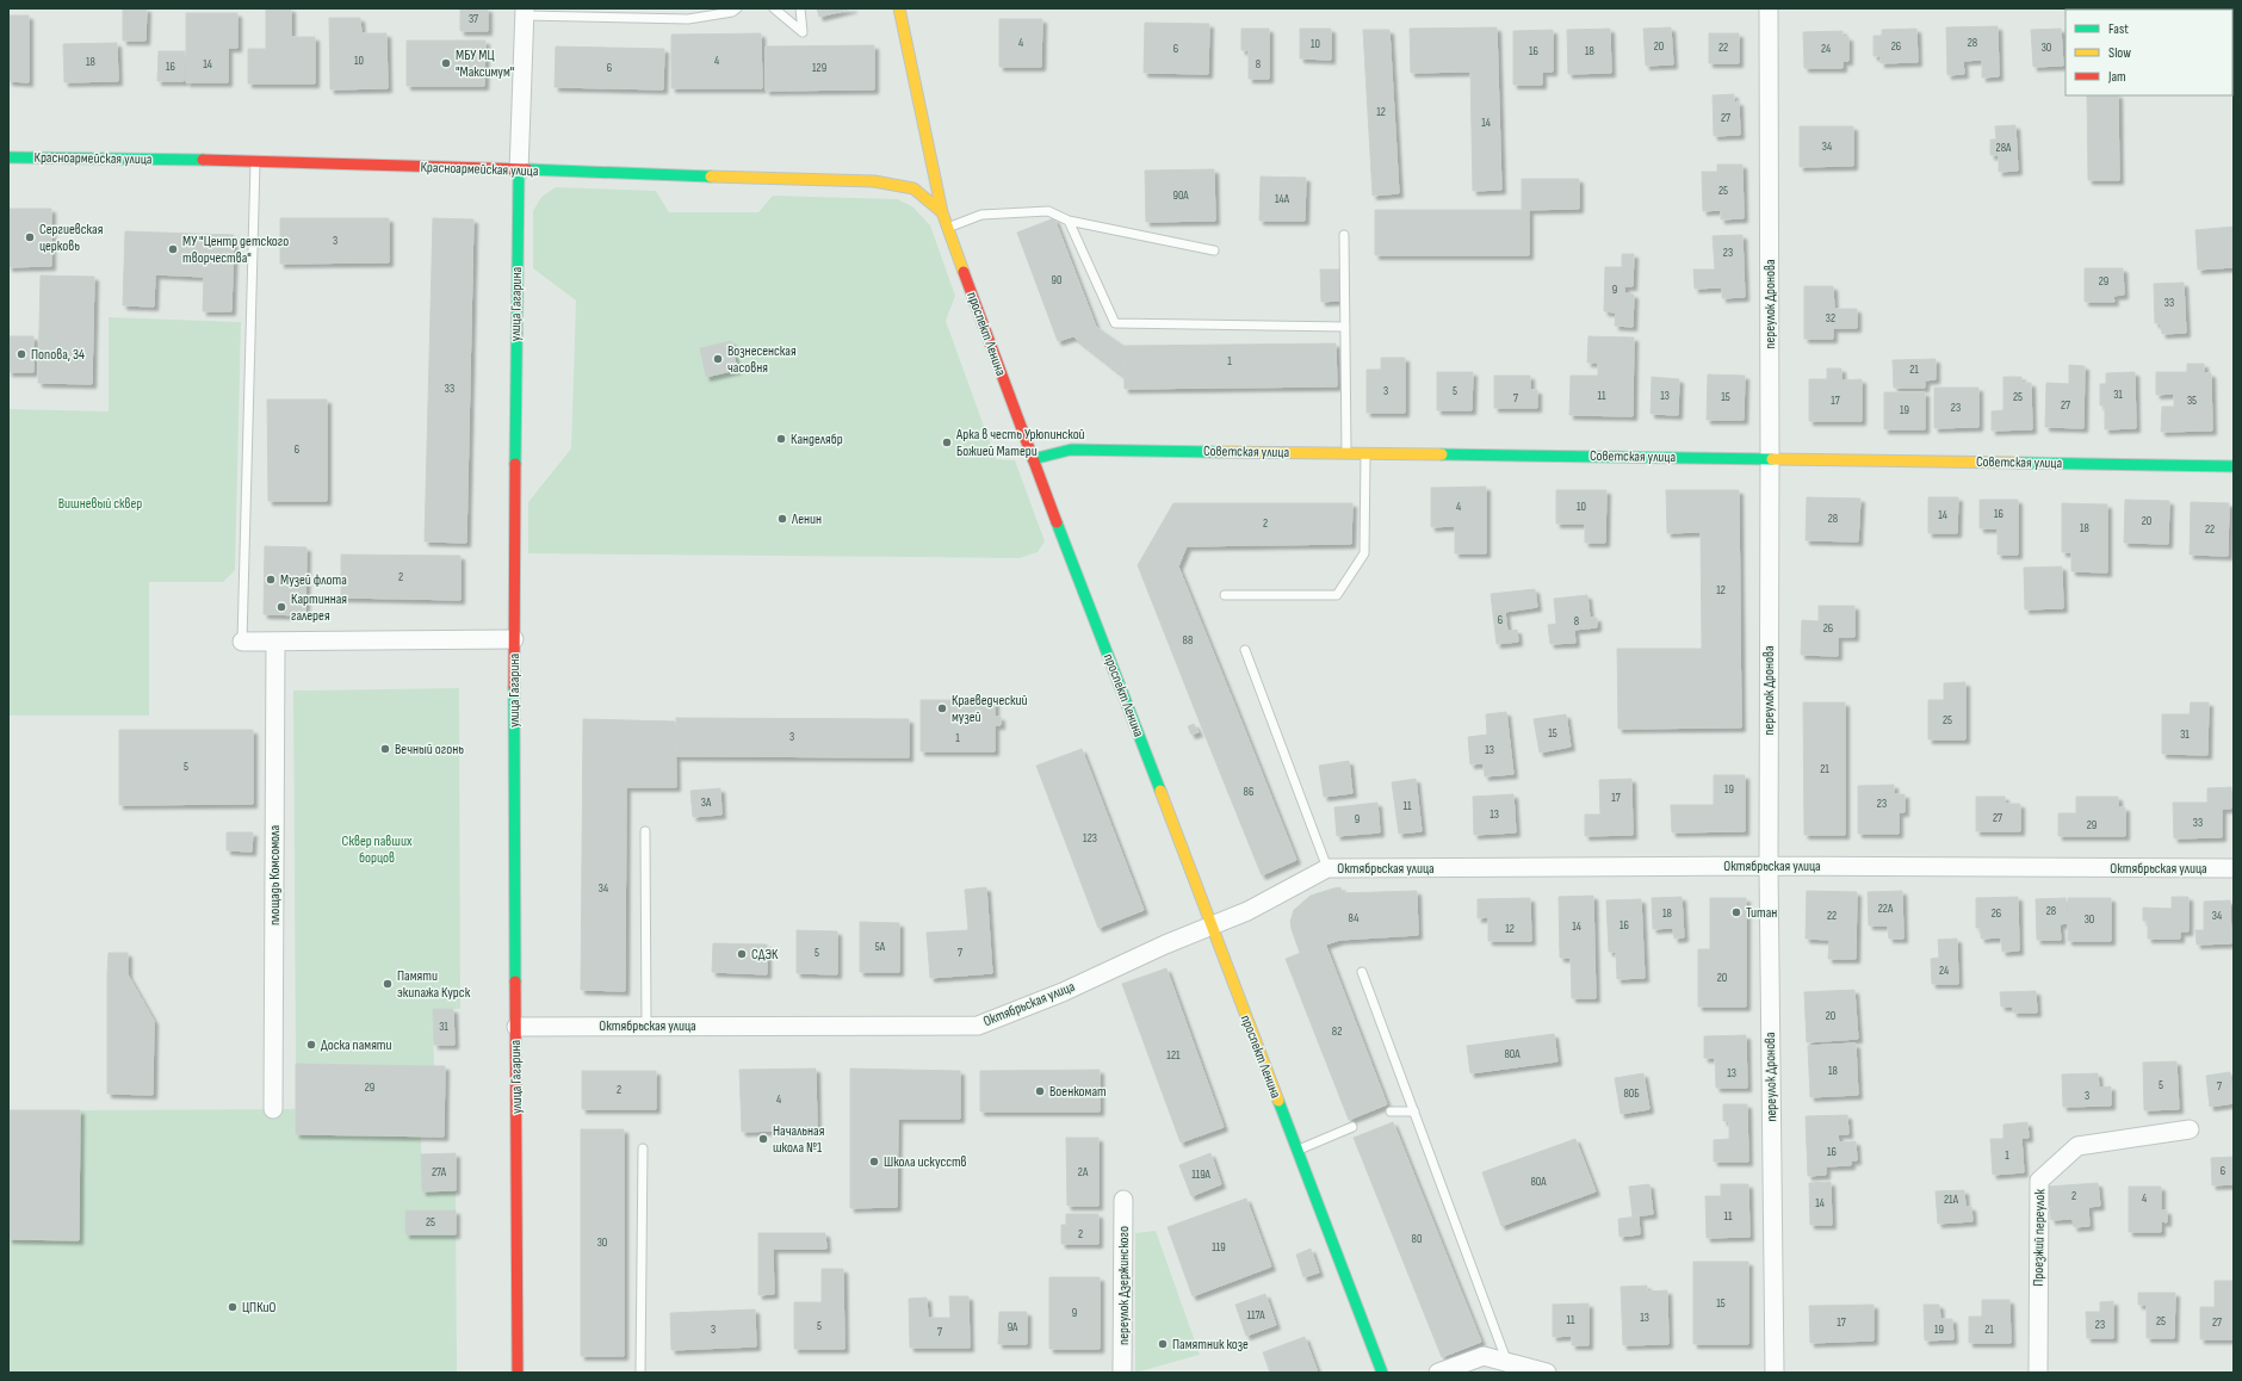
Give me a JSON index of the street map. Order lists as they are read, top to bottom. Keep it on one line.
{"streets":{"main road":["Красноармейская улица","улица Гагарина","проспект Ленина","Советская улица"],"street":["переулок Дронова","Октябрьская улица","площадь Комсомола","Проезжий переулок","переулок Дзержинского"]},"crossings":[["Красноармейская улица","улица Гагарина"],["Красноармейская улица","проспект Ленина"],["улица Гагарина","Октябрьская улица"],["переулок Дронова","Советская улица"],["переулок Дронова","Октябрьская улица"],["проспект Ленина","Советская улица"],["проспект Ленина","Октябрьская улица"]],"parks":["Вишневый сквер","Сквер павших борцов"],"places":["МБУ МЦ \"Максимум\"","Сергиевская церковь","МУ \"Центр детского творчества\"","Попова, 34","Вознесенская часовня","Канделябр","Арка в честь Урюпинской Божией Матери","Ленин","Музей флота","Картинная галерея","Краеведческий музей","Вечный огонь","Титан","СДЭК","Памяти экипажа Курск","Доска памяти","Военкомат","Начальная школа №1","Школа искусств","ЦПКиО","Памятник козе"],"house_numbers":["37","4","28","10","20","26","22","30","6","24","16","18","10","4","18","14","8","16","6","129","12","27","14","34","28А","25","90А","14А","3","23","90","29","9","33","32","1","21","33","3","5","31","11","13","15","25","7","17","35","27","23","19","6","4","10","16","14","28","20","2","18","22","2","12","6","8","26","88","25","15","31","3","1","13","5","21","19","86","17","3А","23","11","13","27","9","33","29","123","34","22А","28","18","26","22","34","84","30","16","14","12","5А","5","7","24","20","20","31","82","80А","121","18","13","5","7","29","2","80Б","3","4","16","1","6","27А","2А","119А","80А","2","4","21А","14","11","25","2","80","30","119","15","9","117А","13","11","25","17","27","23","5","9А","3","19","21","7"],"legend":["Fast","Slow","Jam"]}
